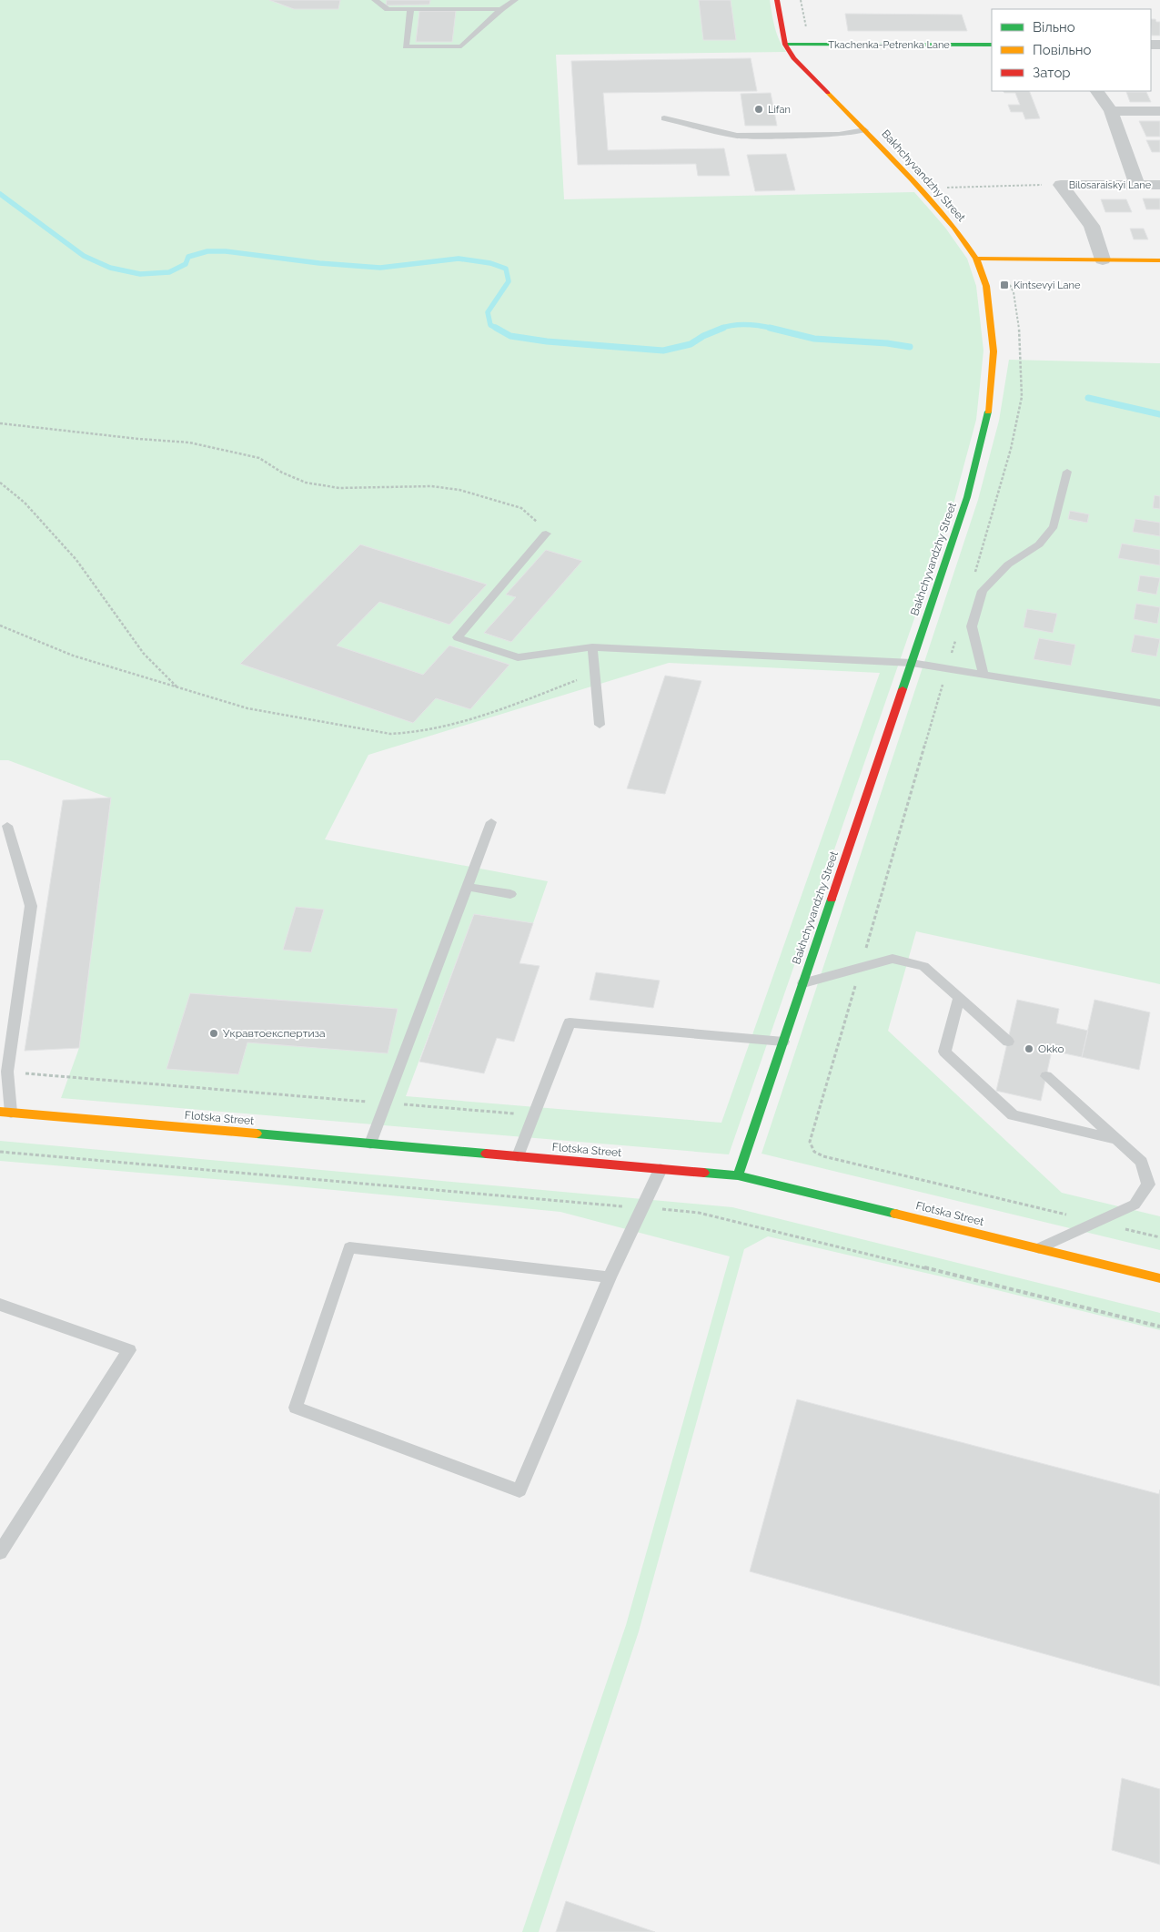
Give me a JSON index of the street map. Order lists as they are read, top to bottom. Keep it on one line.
{"streets":{"street":["Tkachenka-Petrenka Lane","Bakhchyvandzhy Street","Bilosaraiskyi Lane","Flotska Street"]},"crossings":[["Tkachenka-Petrenka Lane","Bakhchyvandzhy Street"],["Bakhchyvandzhy Street","Flotska Street"]],"places":{"other":["Lifan","Укравтоекспертиза","Okko"],"transit":["Kintsevyi Lane"]},"legend":["Вільно","Повільно","Затор"]}
